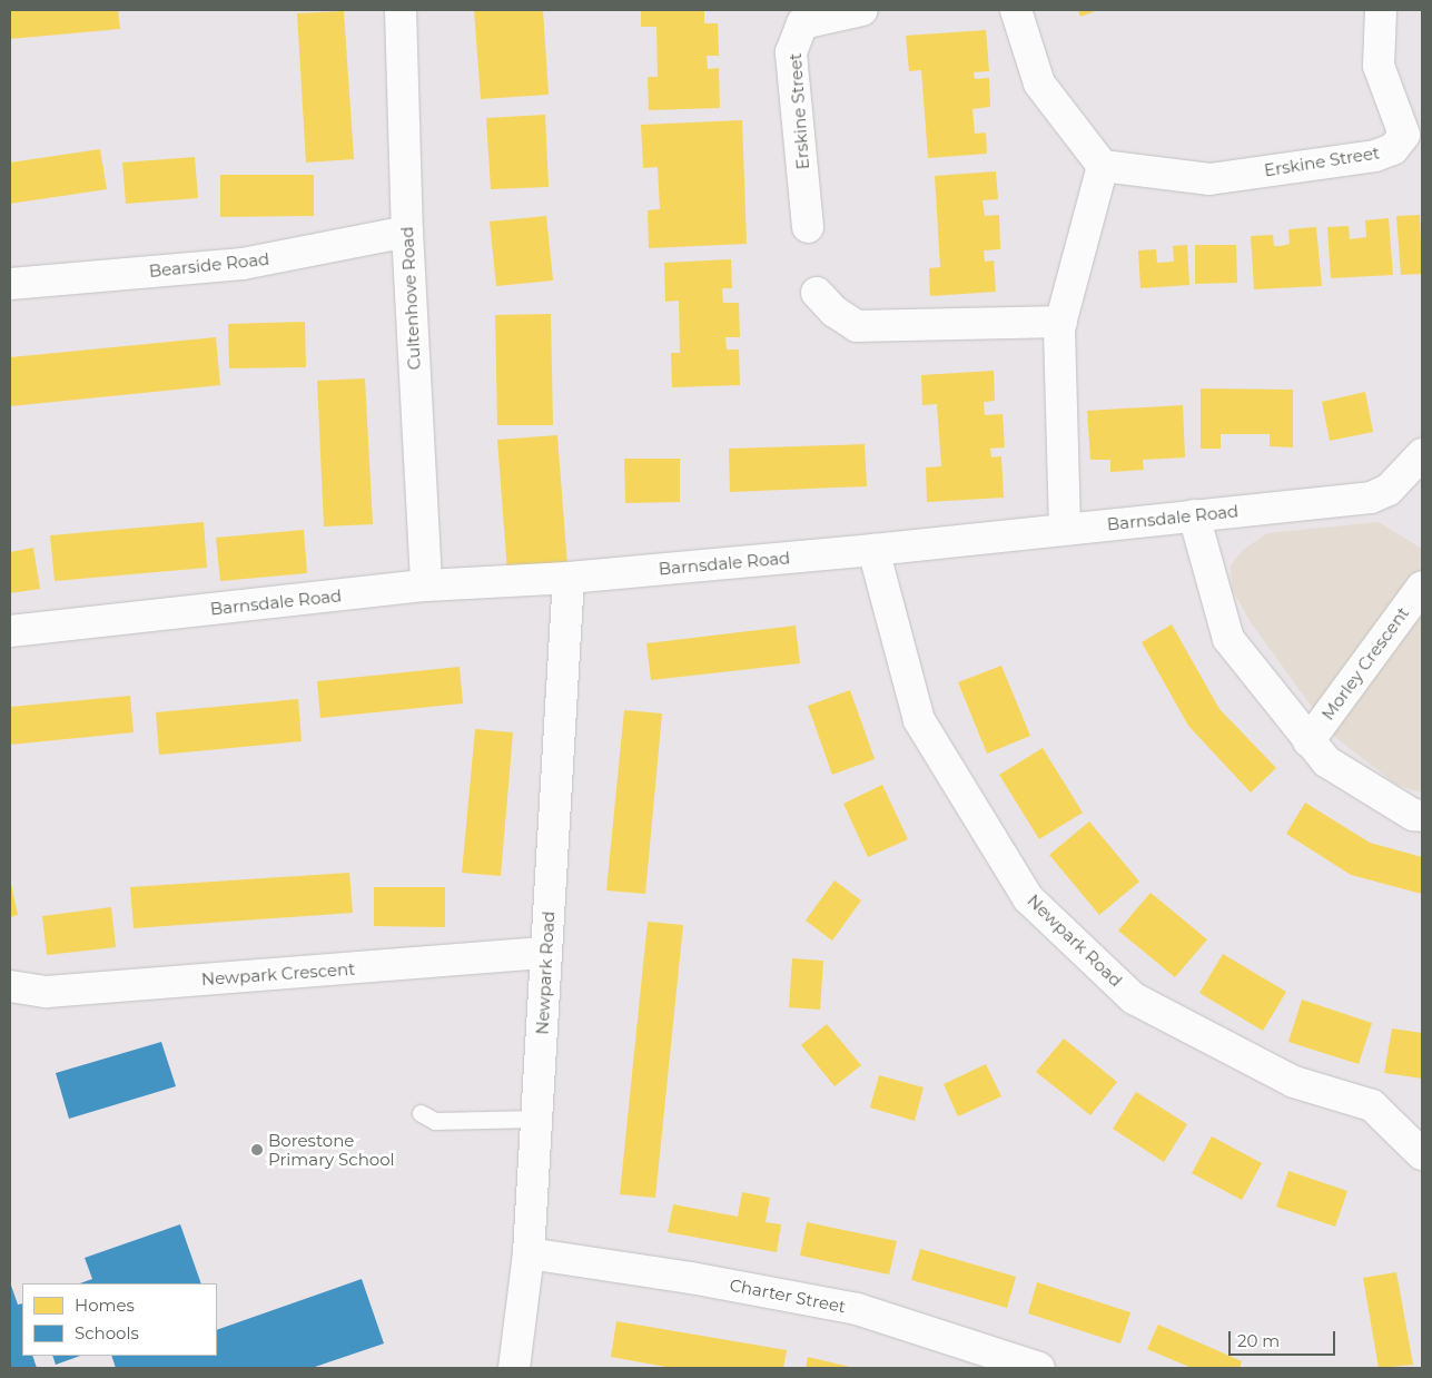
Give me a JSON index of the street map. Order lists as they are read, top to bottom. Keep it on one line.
{"streets":{"street":["Erskine Street","Bearside Road","Cultenhove Road","Barnsdale Road","Morley Crescent","Newpark Road","Newpark Crescent","Charter Street"]},"crossings":[["Bearside Road","Cultenhove Road"],["Cultenhove Road","Barnsdale Road"],["Barnsdale Road","Morley Crescent"],["Barnsdale Road","Newpark Road"],["Newpark Road","Newpark Crescent"],["Newpark Road","Charter Street"]],"places":["Borestone Primary School"],"legend":["Homes","Schools"],"scale_bar":"20 m"}
